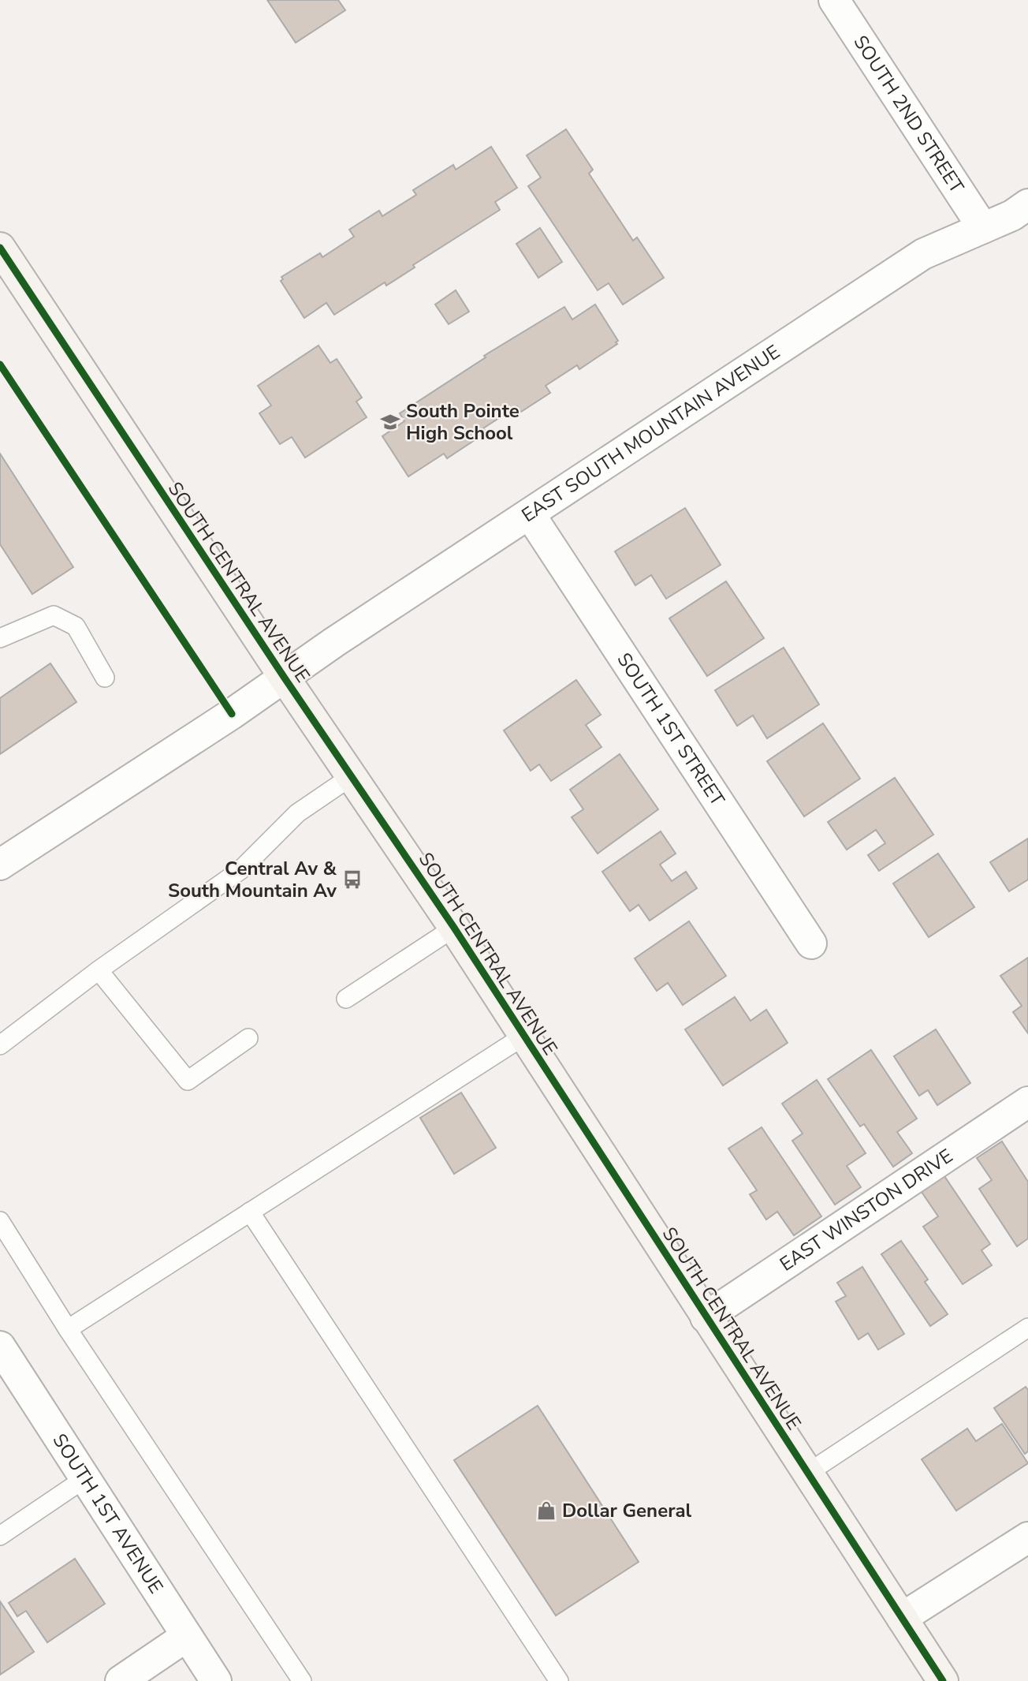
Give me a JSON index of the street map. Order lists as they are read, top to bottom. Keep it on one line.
{"streets":{"main road":["SOUTH CENTRAL AVENUE"],"street":["SOUTH 2ND STREET","EAST SOUTH MOUNTAIN AVENUE","SOUTH 1ST STREET","EAST WINSTON DRIVE","SOUTH 1ST AVENUE"]},"crossings":[["SOUTH 2ND STREET","EAST SOUTH MOUNTAIN AVENUE"],["EAST SOUTH MOUNTAIN AVENUE","SOUTH CENTRAL AVENUE"],["EAST SOUTH MOUNTAIN AVENUE","SOUTH 1ST STREET"],["SOUTH CENTRAL AVENUE","EAST WINSTON DRIVE"]],"places":{"school or university":["South Pointe High School"],"bus stop":["Central Av & South Mountain Av"],"shop":["Dollar General"]}}
